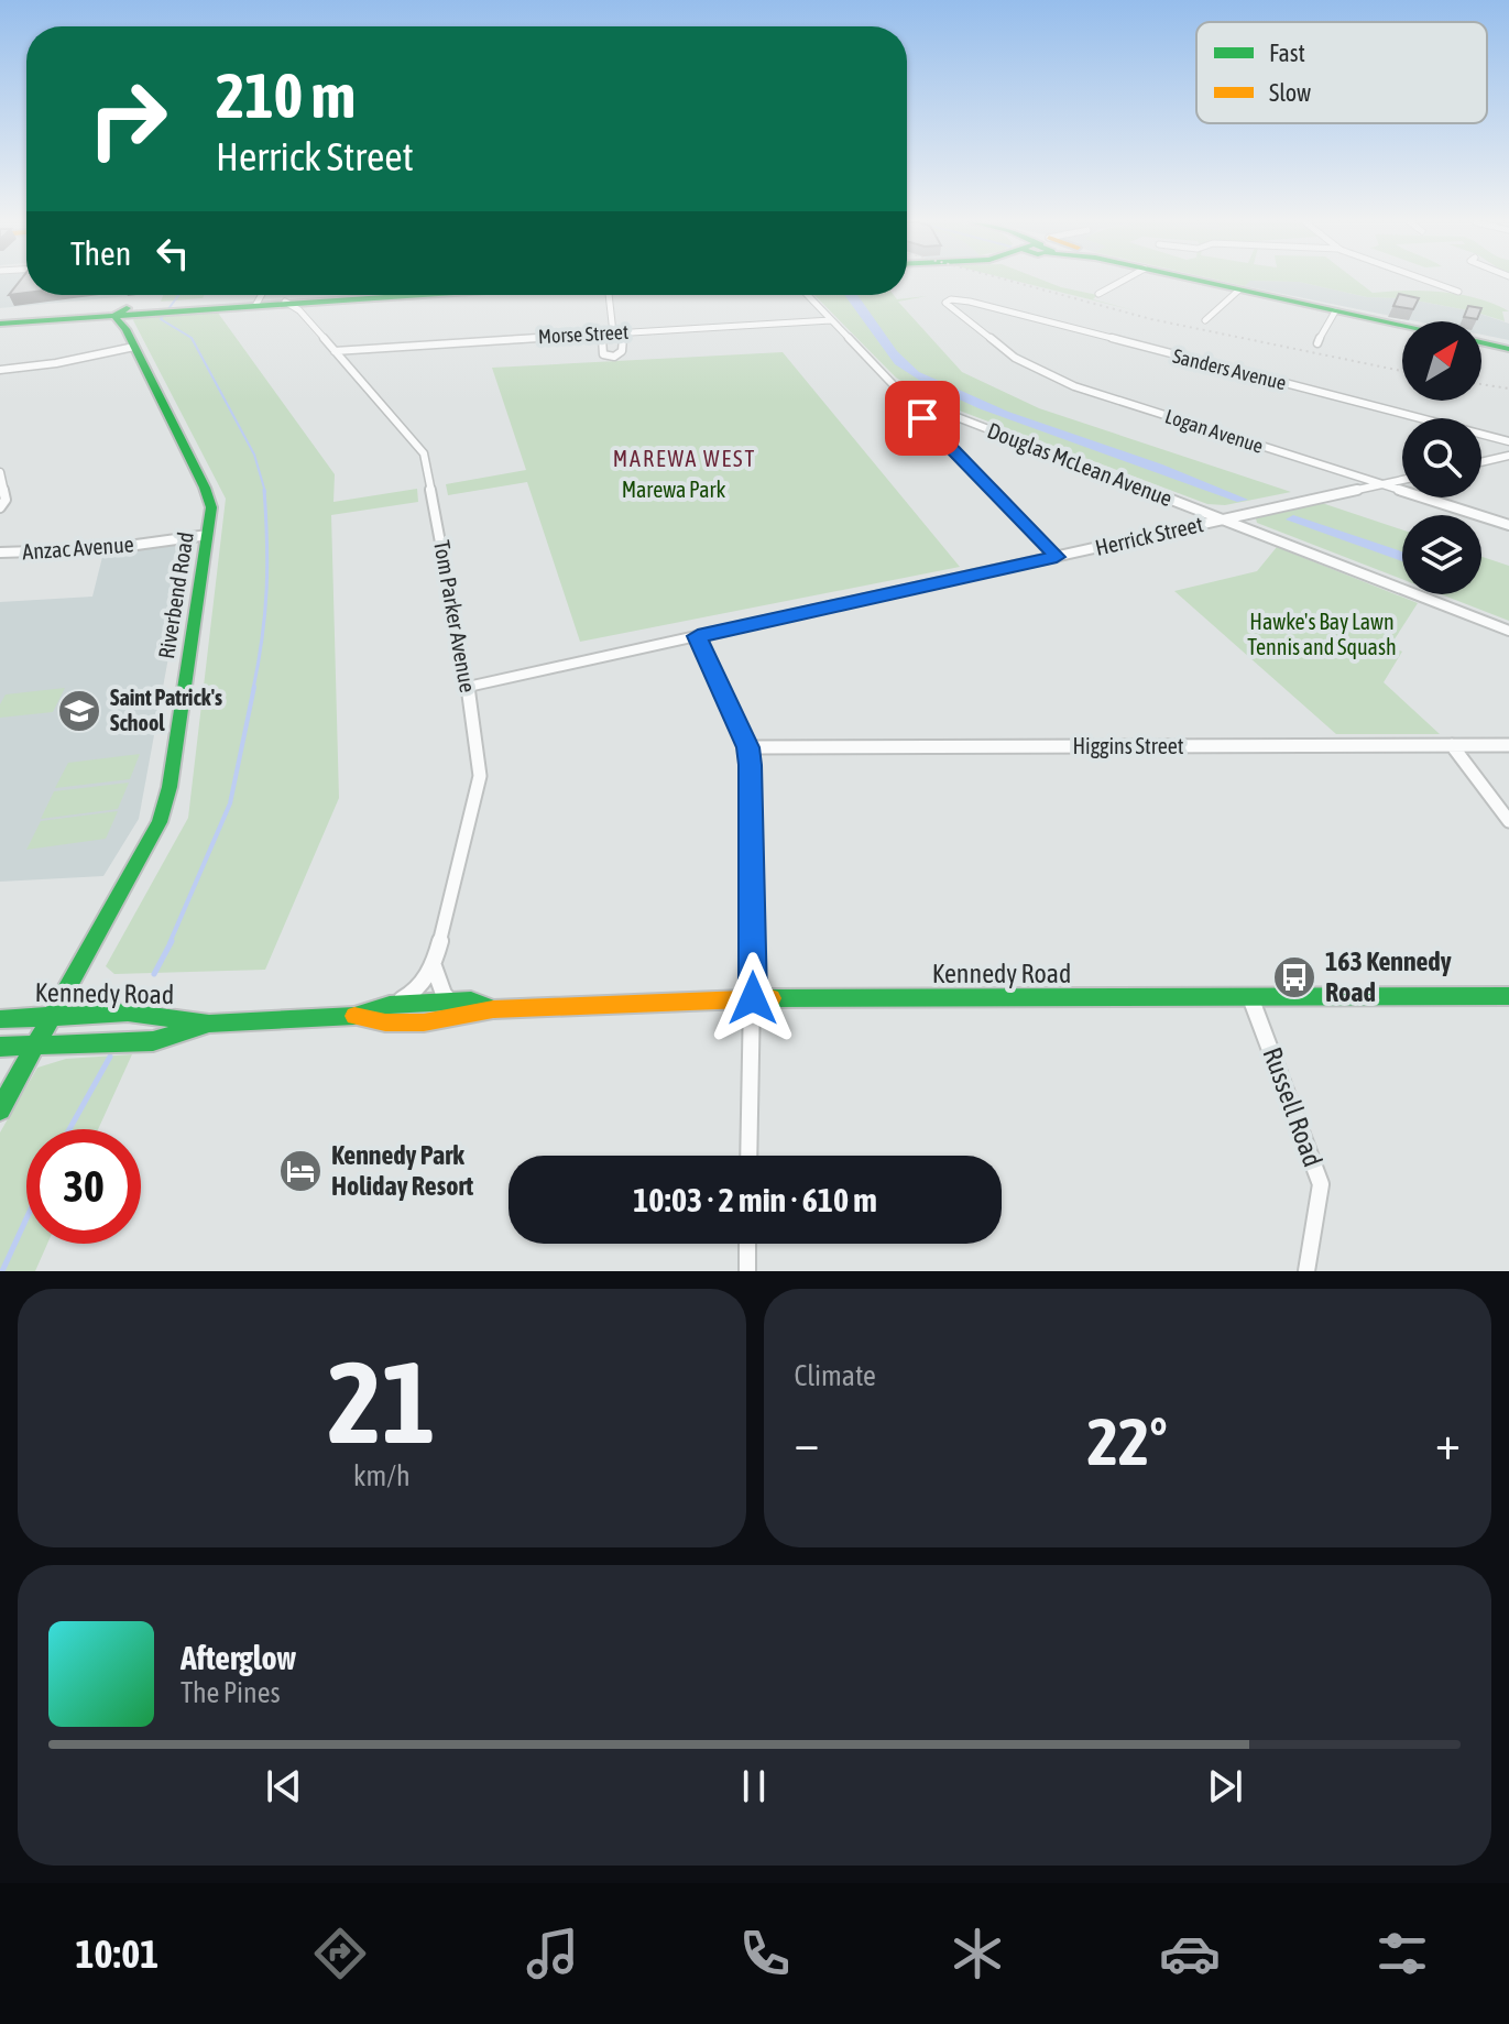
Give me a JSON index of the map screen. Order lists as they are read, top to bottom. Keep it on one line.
{"streets":{"main road":["Riverbend Road","Kennedy Road"],"street":["Morse Street","Sanders Avenue","Logan Avenue","Douglas McLean Avenue","Herrick Street","Anzac Avenue","Tom Parker Avenue","Higgins Street","Russell Road"]},"crossings":[["Morse Street","Tom Parker Avenue"],["Sanders Avenue","Logan Avenue"],["Logan Avenue","Herrick Street"],["Douglas McLean Avenue","Herrick Street"],["Herrick Street","Tom Parker Avenue"],["Anzac Avenue","Riverbend Road"],["Riverbend Road","Kennedy Road"],["Tom Parker Avenue","Kennedy Road"],["Kennedy Road","Russell Road"]],"districts":["MAREWA WEST"],"parks":["Marewa Park","Hawke's Bay Lawn Tennis and Squash"],"places":{"school or university":["Saint Patrick's School"],"bus stop":["163 Kennedy Road"],"hotel":["Kennedy Park Holiday Resort"]},"legend":["Fast","Slow"],"north":"top right","page":{"turn":["210 m","Herrick Street"],"then":"Then","limit":"30","trip":"10:03 · 2 min · 610 m","tile":[["21","km/h"],"Climate"],"heat":["−","22°","+"],"song":["Afterglow","The Pines"],"tabs":"10:01"}}
